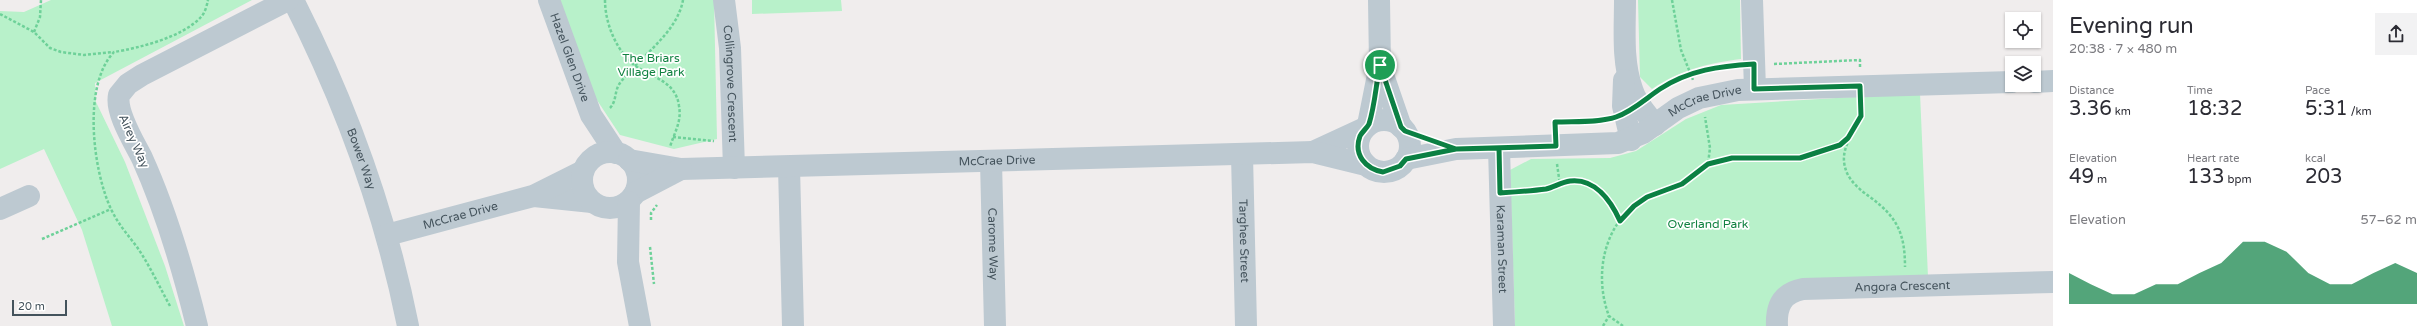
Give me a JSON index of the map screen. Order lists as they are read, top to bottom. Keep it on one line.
{"streets":{"street":["Hazel Glen Drive","Collingrove Crescent","McCrae Drive","Airey Way","Bower Way","Targhee Street","Carome Way","Karaman Street","Angora Crescent"]},"crossings":[["Hazel Glen Drive","McCrae Drive"],["Collingrove Crescent","McCrae Drive"],["McCrae Drive","Bower Way"],["McCrae Drive","Targhee Street"],["McCrae Drive","Carome Way"],["McCrae Drive","Karaman Street"]],"parks":["The Briars Village Park","Overland Park"],"scale_bar":"20 m","page":{"heading":["Evening run","20:38 · 7 × 480 m"],"stats":[["Distance","3.36 km"],["Time","18:32"],["Pace","5:31 /km"],["Elevation","49 m"],["Heart rate","133 bpm"],["kcal","203"]],"chart":["Elevation","57–62 m"],"scale":"20 m"}}
